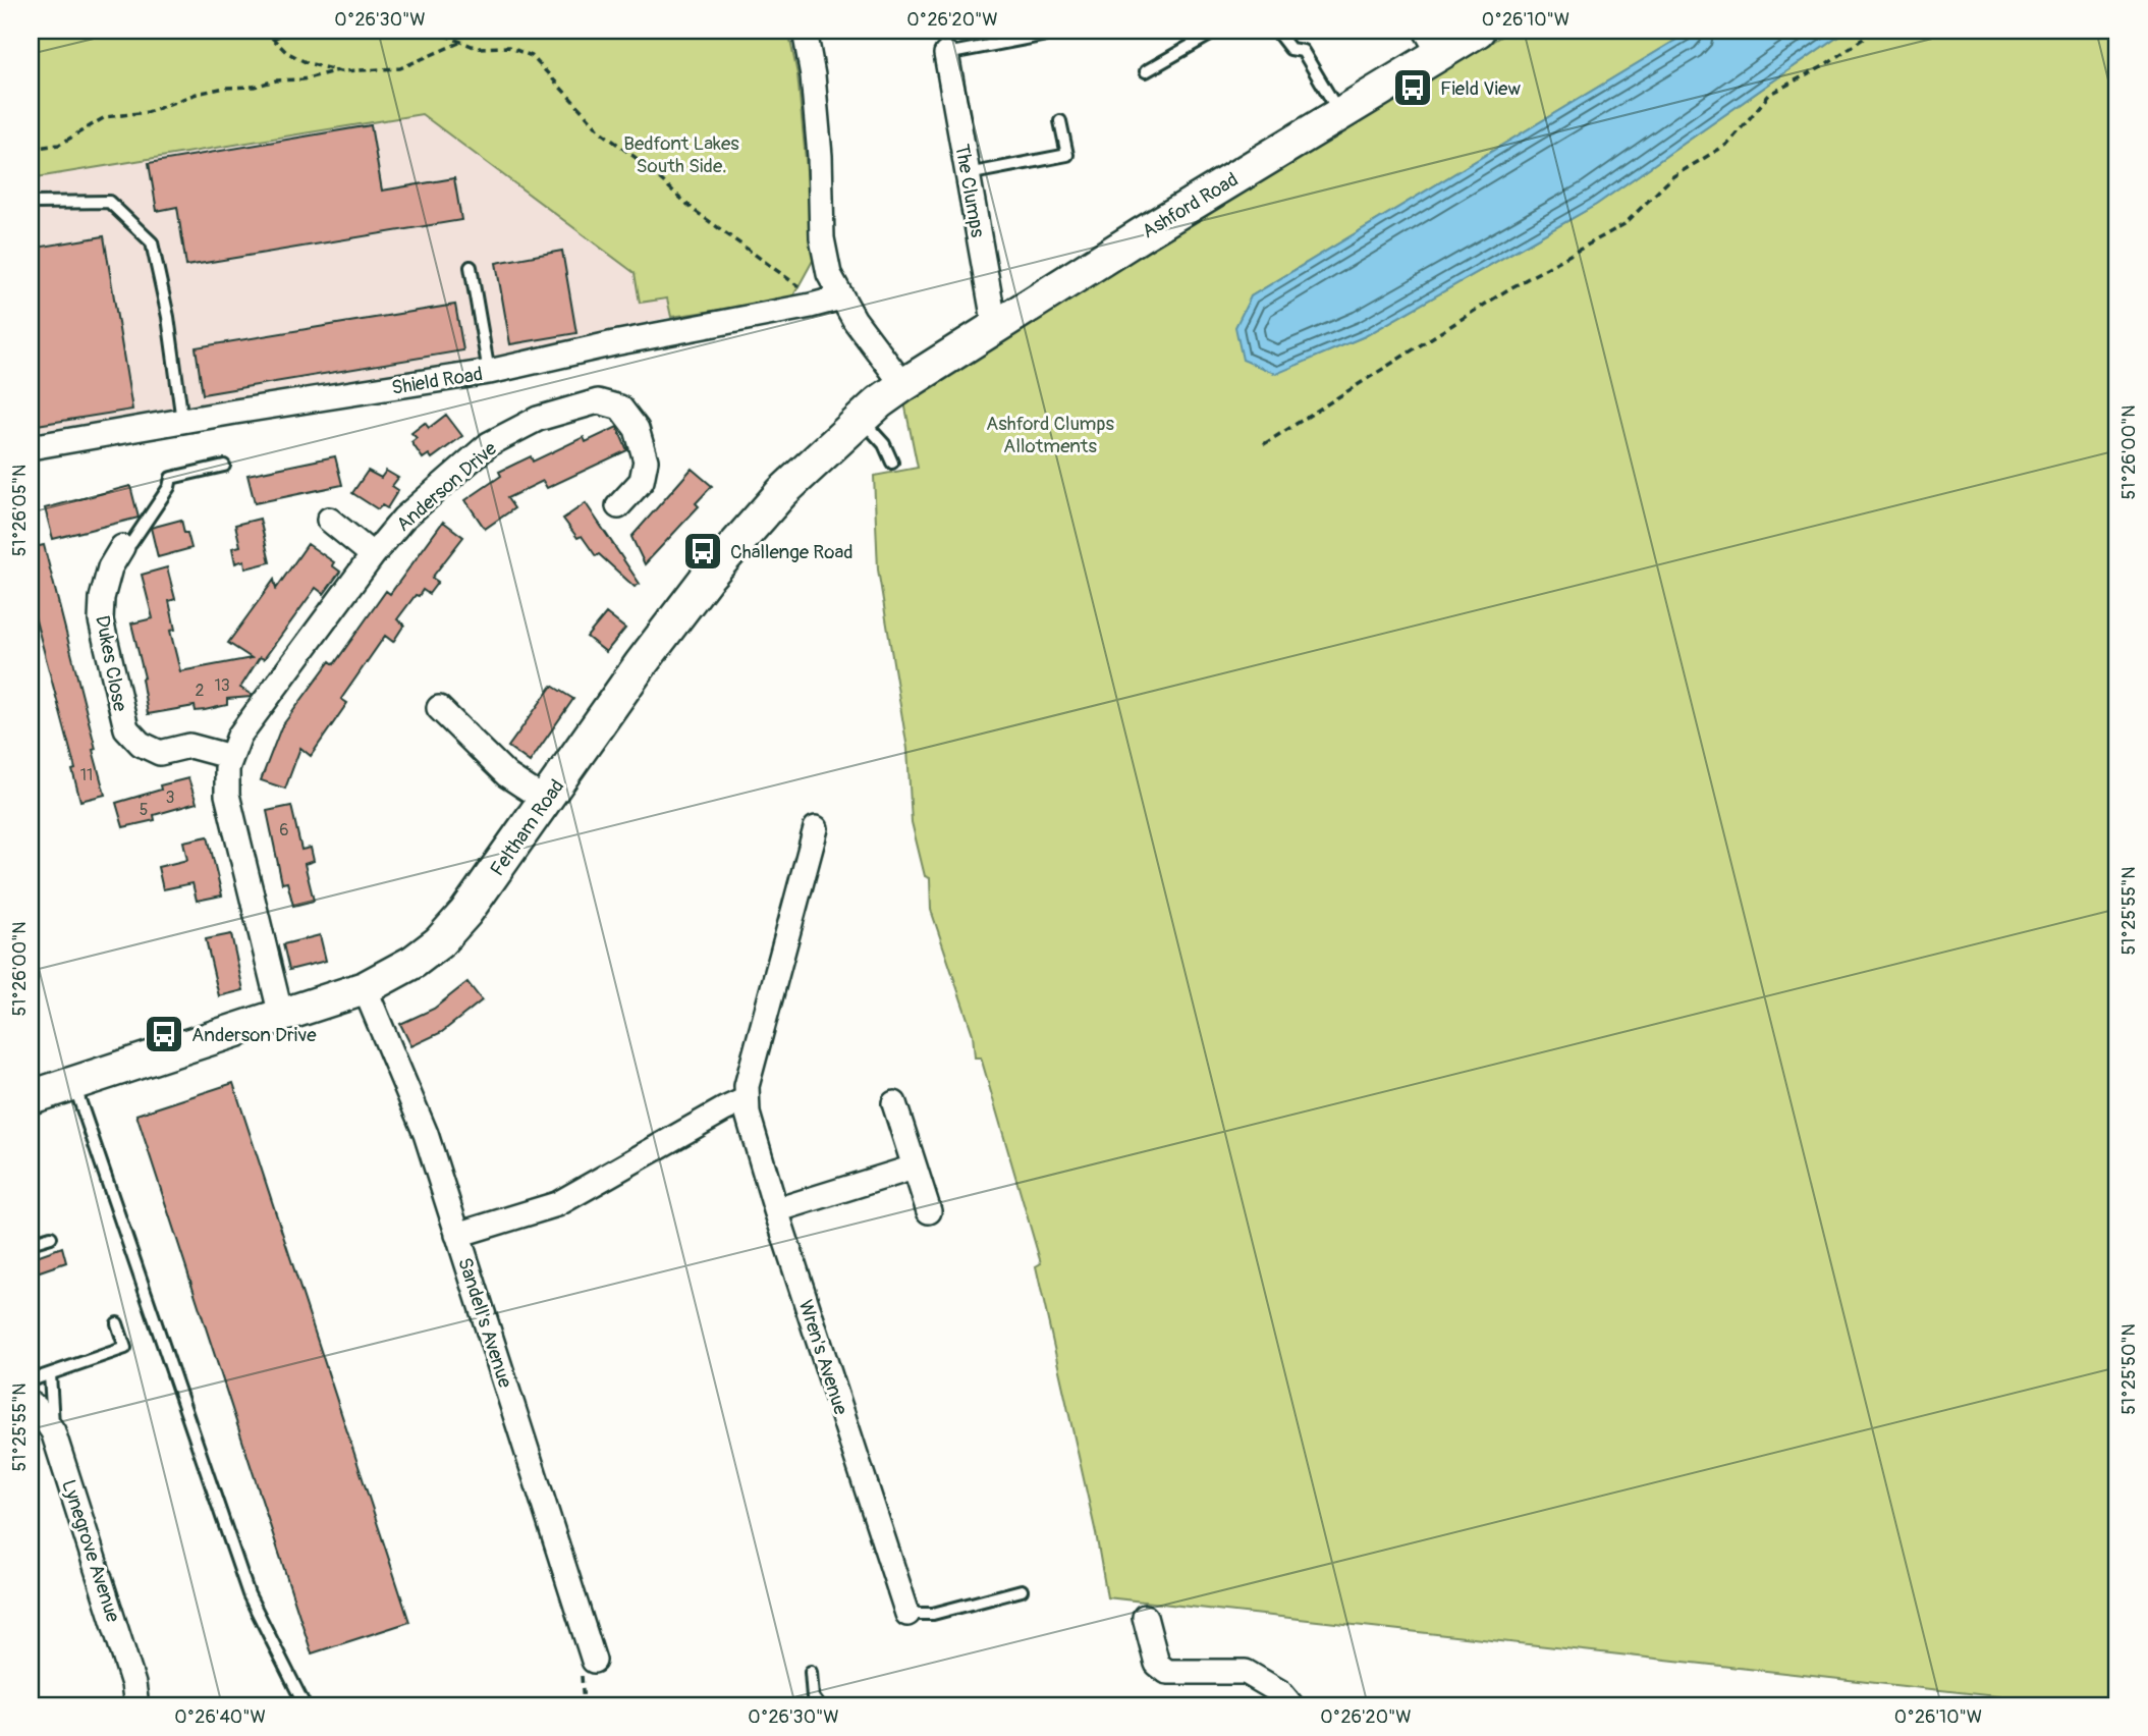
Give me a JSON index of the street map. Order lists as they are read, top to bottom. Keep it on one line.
{"streets":{"main road":["Ashford Road","Feltham Road"],"street":["The Clumps","Shield Road","Anderson Drive","Dukes Close","Sandell's Avenue","Wren's Avenue","Lynegrove Avenue"]},"crossings":[["The Clumps","Ashford Road"],["Ashford Road","Feltham Road"],["Anderson Drive","Dukes Close"],["Anderson Drive","Feltham Road"],["Feltham Road","Sandell's Avenue"]],"parks":["Bedfont Lakes South Side.","Ashford Clumps Allotments"],"places":{"bus stop":["Field View","Challenge Road","Anderson Drive"]},"house_numbers":["13","2","11","3","5","6"],"coordinates":["0°26'30\"W","0°26'20\"W","0°26'10\"W","51°26'00\"N","51°26'05\"N","51°25'55\"N","51°25'50\"N","0°26'40\"W"]}
